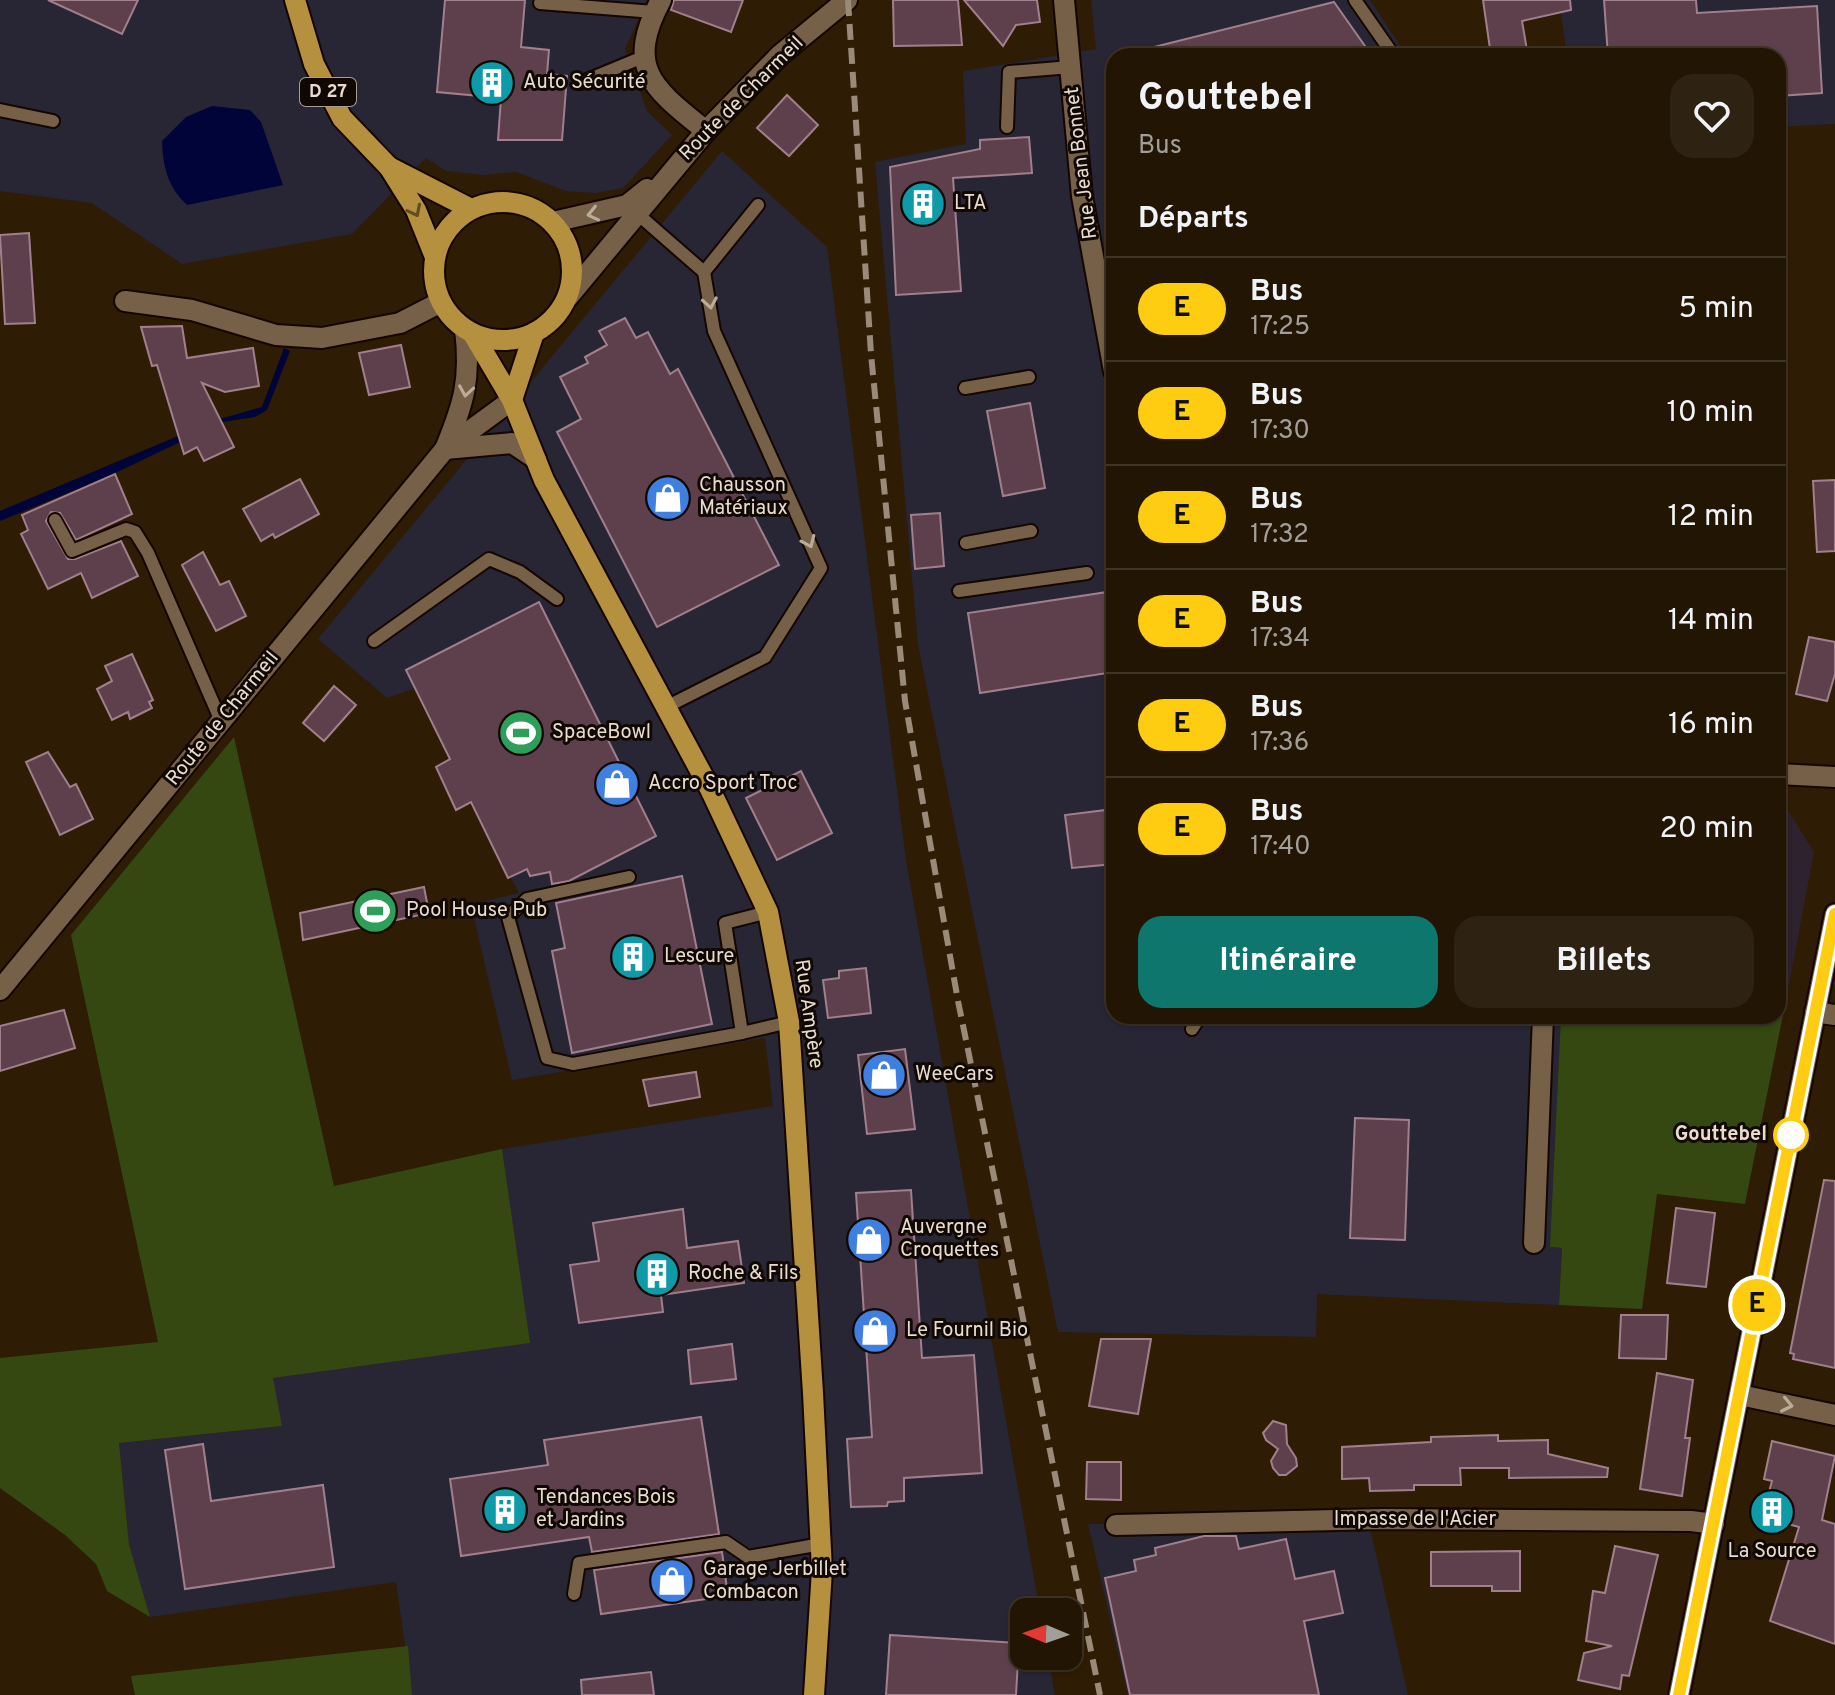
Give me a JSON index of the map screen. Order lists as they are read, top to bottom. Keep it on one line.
{"streets":{"main road":["D 27","Route de Charmeil","Rue Jean Bonnet","Rue Ampère","Impasse de l'Acier"]},"crossings":[["D 27","Route de Charmeil"],["D 27","Rue Ampère"],["Route de Charmeil","Rue Ampère"]],"places":{"building":["Auto Sécurité","LTA","Lescure","Roche & Fils","Tendances Bois et Jardins","La Source"],"shop":["Chausson Matériaux","Accro Sport Troc","WeeCars","Auvergne Croquettes","Le Fournil Bio","Garage Jerbillet Combacon"],"sports":["SpaceBowl","Pool House Pub"],"other":["Gouttebel"]},"lines":["bus line E"],"north":"left","page":{"on_map":"E","heading":[["Gouttebel","Bus"],"Départs"],"list":[{"mark":"E","name":"Bus","note":"17:25","value":"5 min"},{"mark":"E","name":"Bus","note":"17:30","value":"10 min"},{"mark":"E","name":"Bus","note":"17:32","value":"12 min"},{"mark":"E","name":"Bus","note":"17:34","value":"14 min"},{"mark":"E","name":"Bus","note":"17:36","value":"16 min"},{"mark":"E","name":"Bus","note":"17:40","value":"20 min"}],"buttons":["Itinéraire","Billets"]}}
